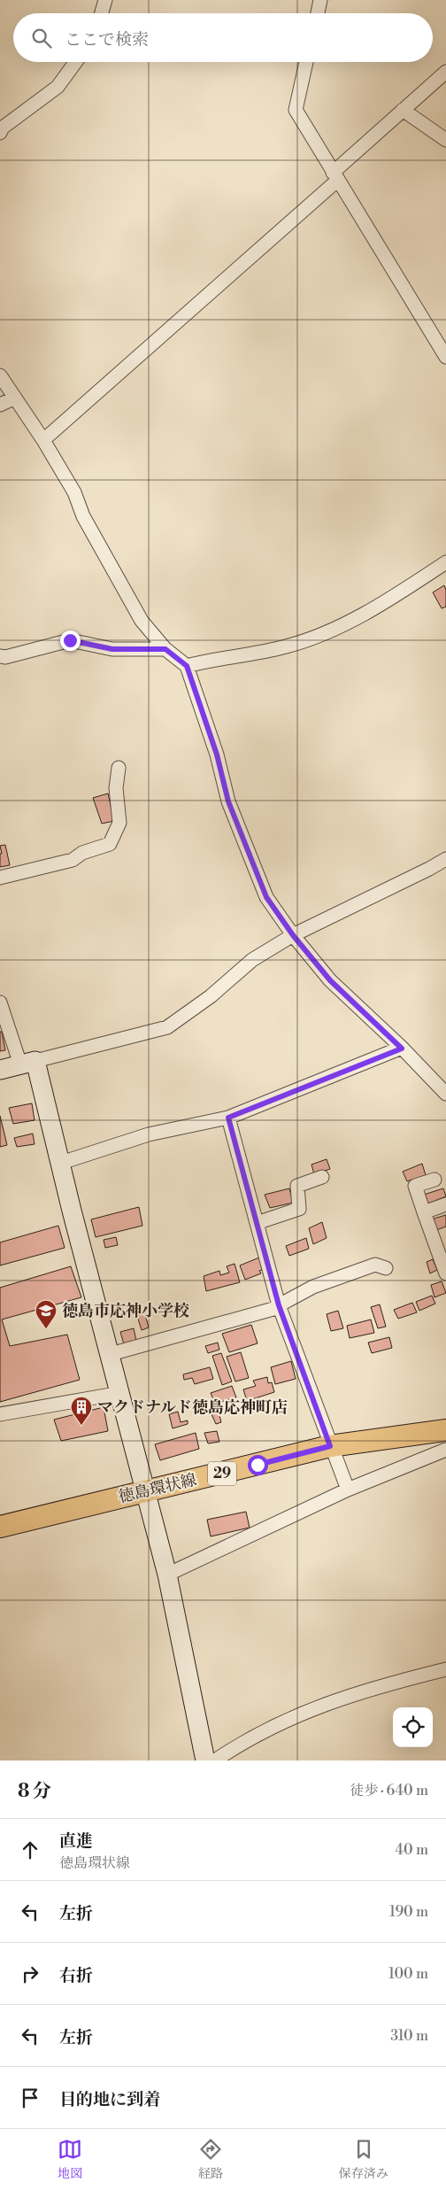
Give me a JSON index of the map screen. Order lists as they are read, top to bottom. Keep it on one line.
{"streets":{"main road":["29","徳島環状線"]},"places":{"school or university":["徳島市応神小学校"],"building":["マクドナルド徳島応神町店"]},"page":{"search":"ここで検索","heading":["8 分","徒歩 · 640 m"],"list":[["直進","徳島環状線","40 m"],["左折","190 m"],["右折","100 m"],["左折","310 m"],"目的地に到着"],"nav":["地図","経路","保存済み"]}}
